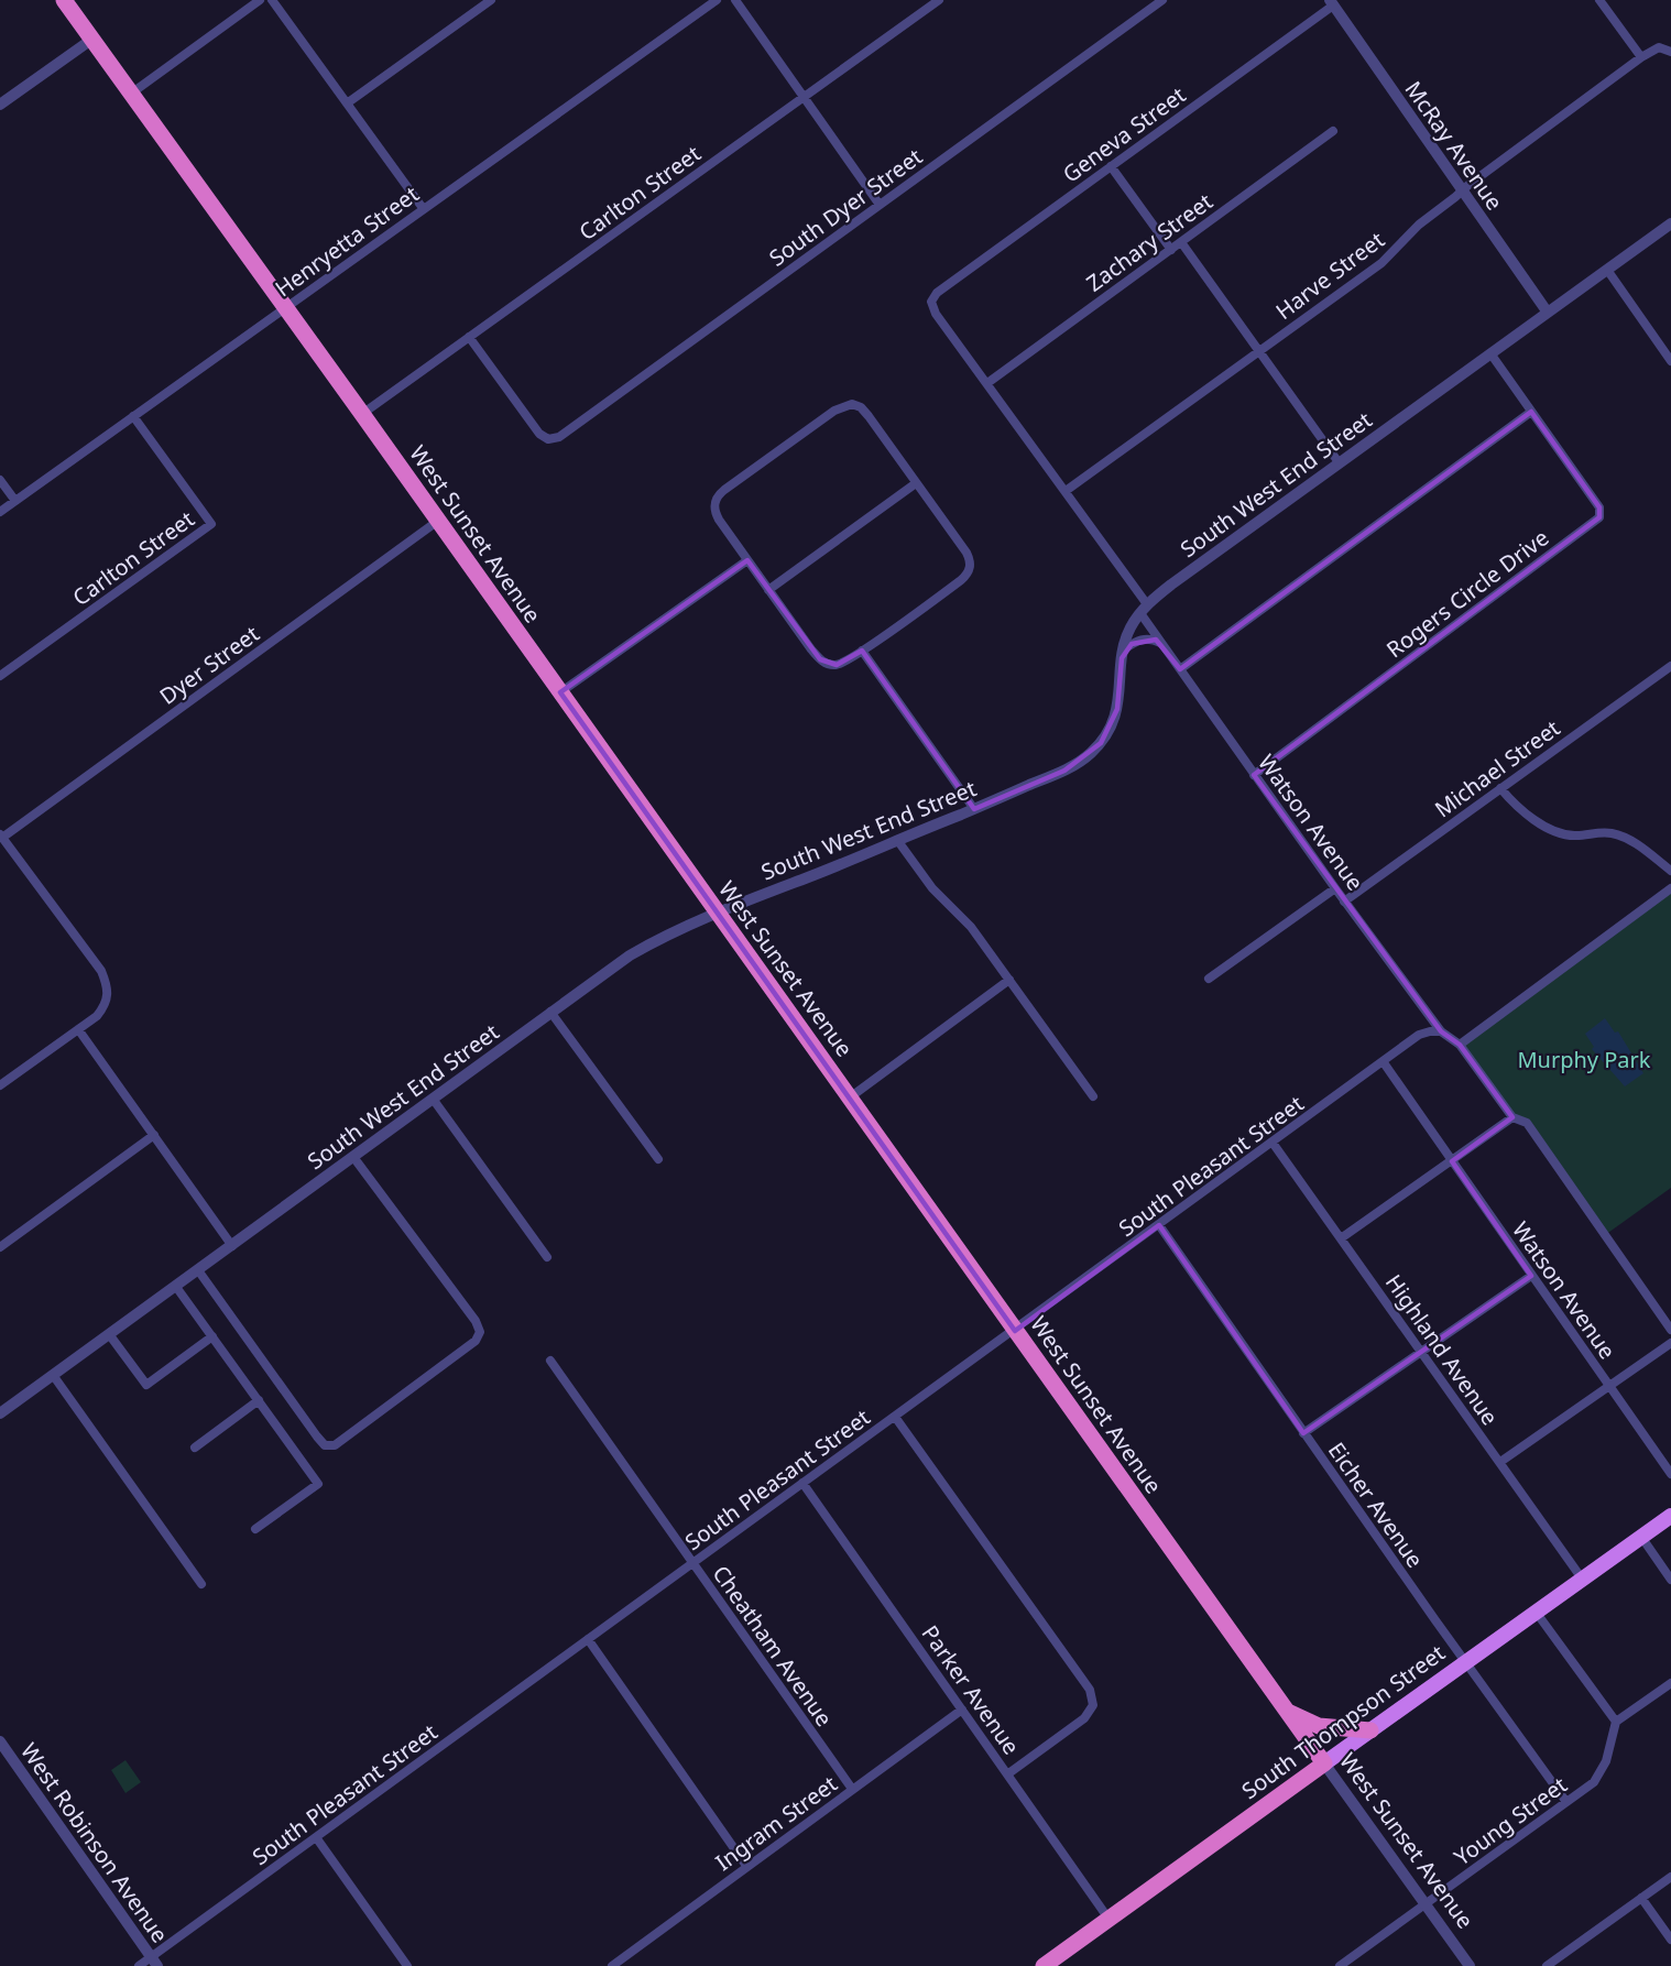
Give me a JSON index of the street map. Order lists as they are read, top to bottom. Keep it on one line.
{"streets":{"highway":["West Sunset Avenue","South Thompson Street"],"street":["Geneva Street","McRay Avenue","Carlton Street","South Dyer Street","Henryetta Street","Zachary Street","Harve Street","South West End Street","Rogers Circle Drive","Dyer Street","Michael Street","Watson Avenue","South Pleasant Street","Highland Avenue","Eicher Avenue","Cheatham Avenue","Parker Avenue","Young Street","Ingram Street","West Robinson Avenue"]},"crossings":[["Geneva Street","McRay Avenue"],["Geneva Street","Watson Avenue"],["McRay Avenue","Harve Street"],["McRay Avenue","South West End Street"],["Carlton Street","South Dyer Street"],["Carlton Street","Henryetta Street"],["Carlton Street","West Sunset Avenue"],["Henryetta Street","West Sunset Avenue"],["Zachary Street","Watson Avenue"],["Harve Street","Watson Avenue"],["South West End Street","West Sunset Avenue"],["South West End Street","Rogers Circle Drive"],["South West End Street","Watson Avenue"],["West Sunset Avenue","Dyer Street"],["West Sunset Avenue","South Pleasant Street"],["West Sunset Avenue","South Thompson Street"],["West Sunset Avenue","Young Street"],["Rogers Circle Drive","Watson Avenue"],["Michael Street","Watson Avenue"],["Watson Avenue","South Pleasant Street"],["South Pleasant Street","Highland Avenue"],["South Pleasant Street","Eicher Avenue"],["South Pleasant Street","Cheatham Avenue"],["South Pleasant Street","Parker Avenue"],["South Pleasant Street","West Robinson Avenue"],["Highland Avenue","South Thompson Street"],["Eicher Avenue","South Thompson Street"],["Eicher Avenue","Young Street"],["Cheatham Avenue","Ingram Street"],["Parker Avenue","South Thompson Street"],["Parker Avenue","Ingram Street"]],"parks":["Murphy Park"]}
